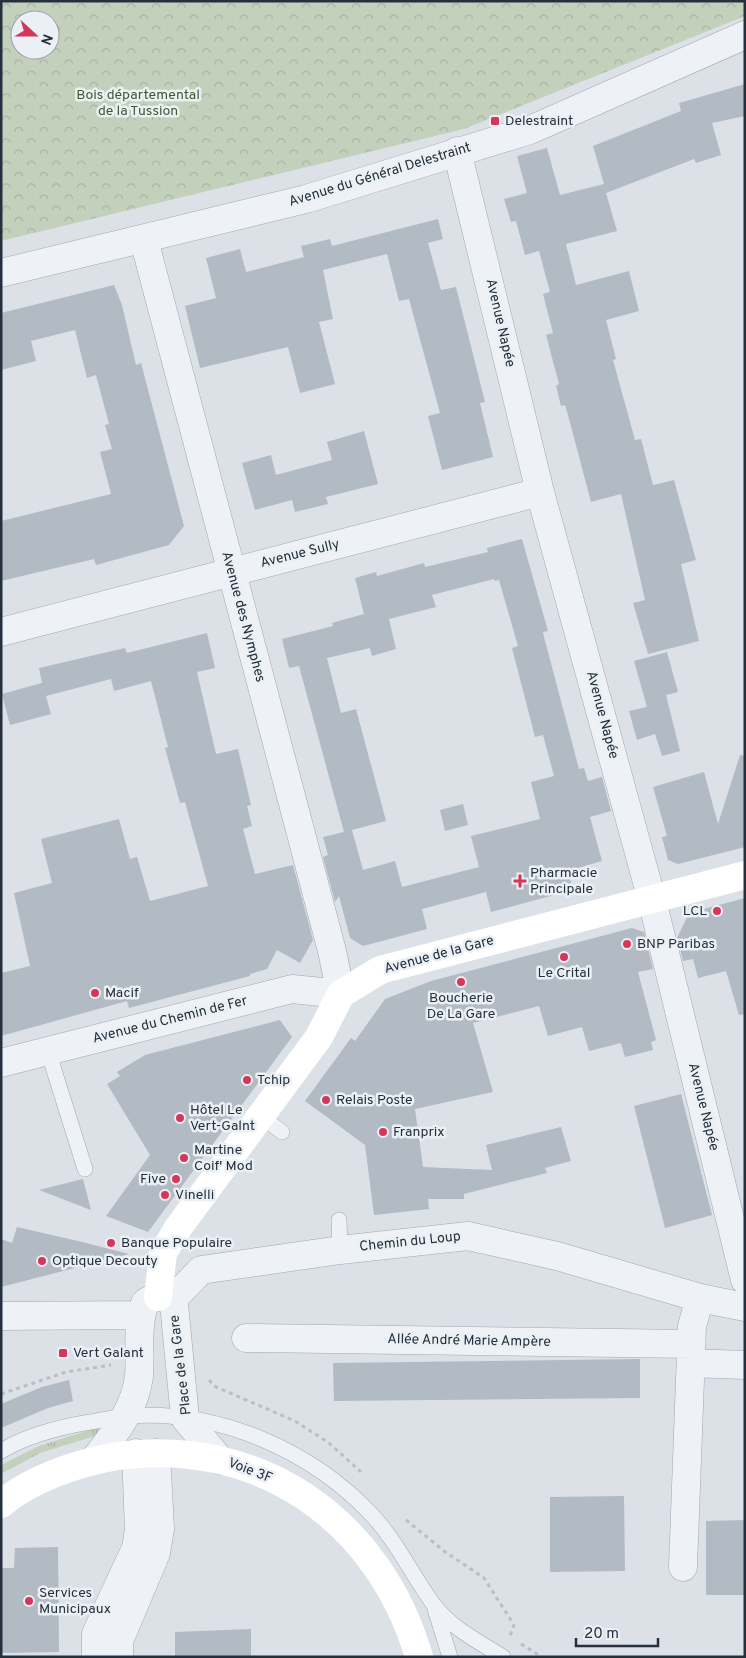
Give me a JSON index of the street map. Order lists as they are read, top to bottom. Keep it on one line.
{"streets":{"street":["Avenue du Général Delestraint","Avenue Napée","Avenue Sully","Avenue des Nymphes","Avenue de la Gare","Avenue du Chemin de Fer","Chemin du Loup","Allée André Marie Ampère","Place de la Gare","Voie 3F"]},"crossings":[["Avenue du Général Delestraint","Avenue Napée"],["Avenue du Général Delestraint","Avenue des Nymphes"],["Avenue Napée","Avenue Sully"],["Avenue Napée","Avenue de la Gare"],["Avenue Sully","Avenue des Nymphes"],["Avenue des Nymphes","Avenue de la Gare"],["Avenue des Nymphes","Avenue du Chemin de Fer"],["Avenue de la Gare","Avenue du Chemin de Fer"],["Chemin du Loup","Place de la Gare"],["Place de la Gare","Voie 3F"]],"parks":["Bois départemental de la Tussion"],"places":{"transit":["Delestraint","Vert Galant"],"health":["Pharmacie Principale"],"other":["LCL","BNP Paribas","Le Crital","Boucherie De La Gare","Macif","Tchip","Relais Poste","Hôtel Le Vert-Galnt","Franprix","Martine Coif' Mod","Five","Vinelli","Banque Populaire","Optique Decouty","Services Municipaux"]},"scale_bar":"20 m","north":"right"}
